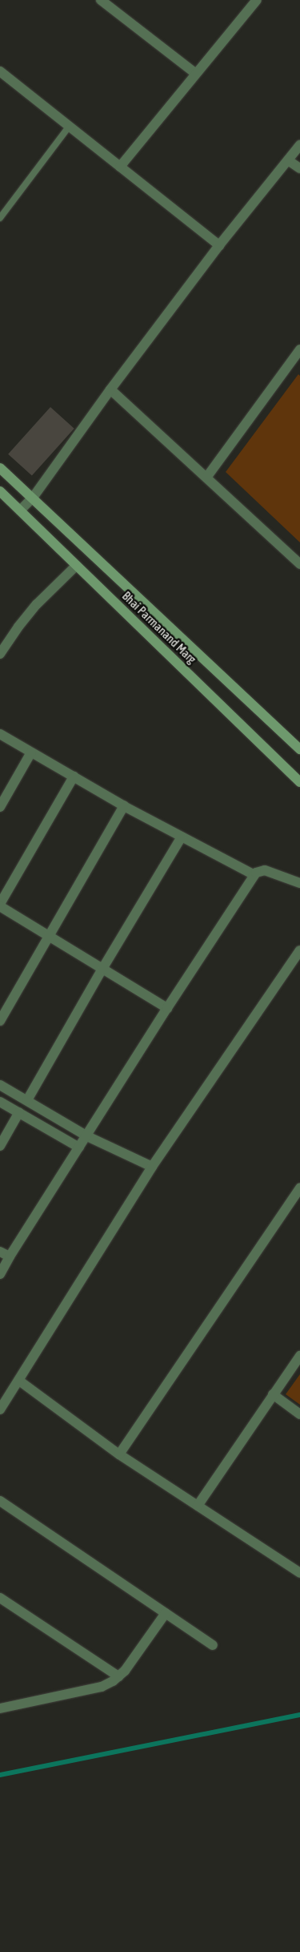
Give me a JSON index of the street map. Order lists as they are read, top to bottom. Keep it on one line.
{"streets":{"street":["Bhai Parmanand Marg"]}}
